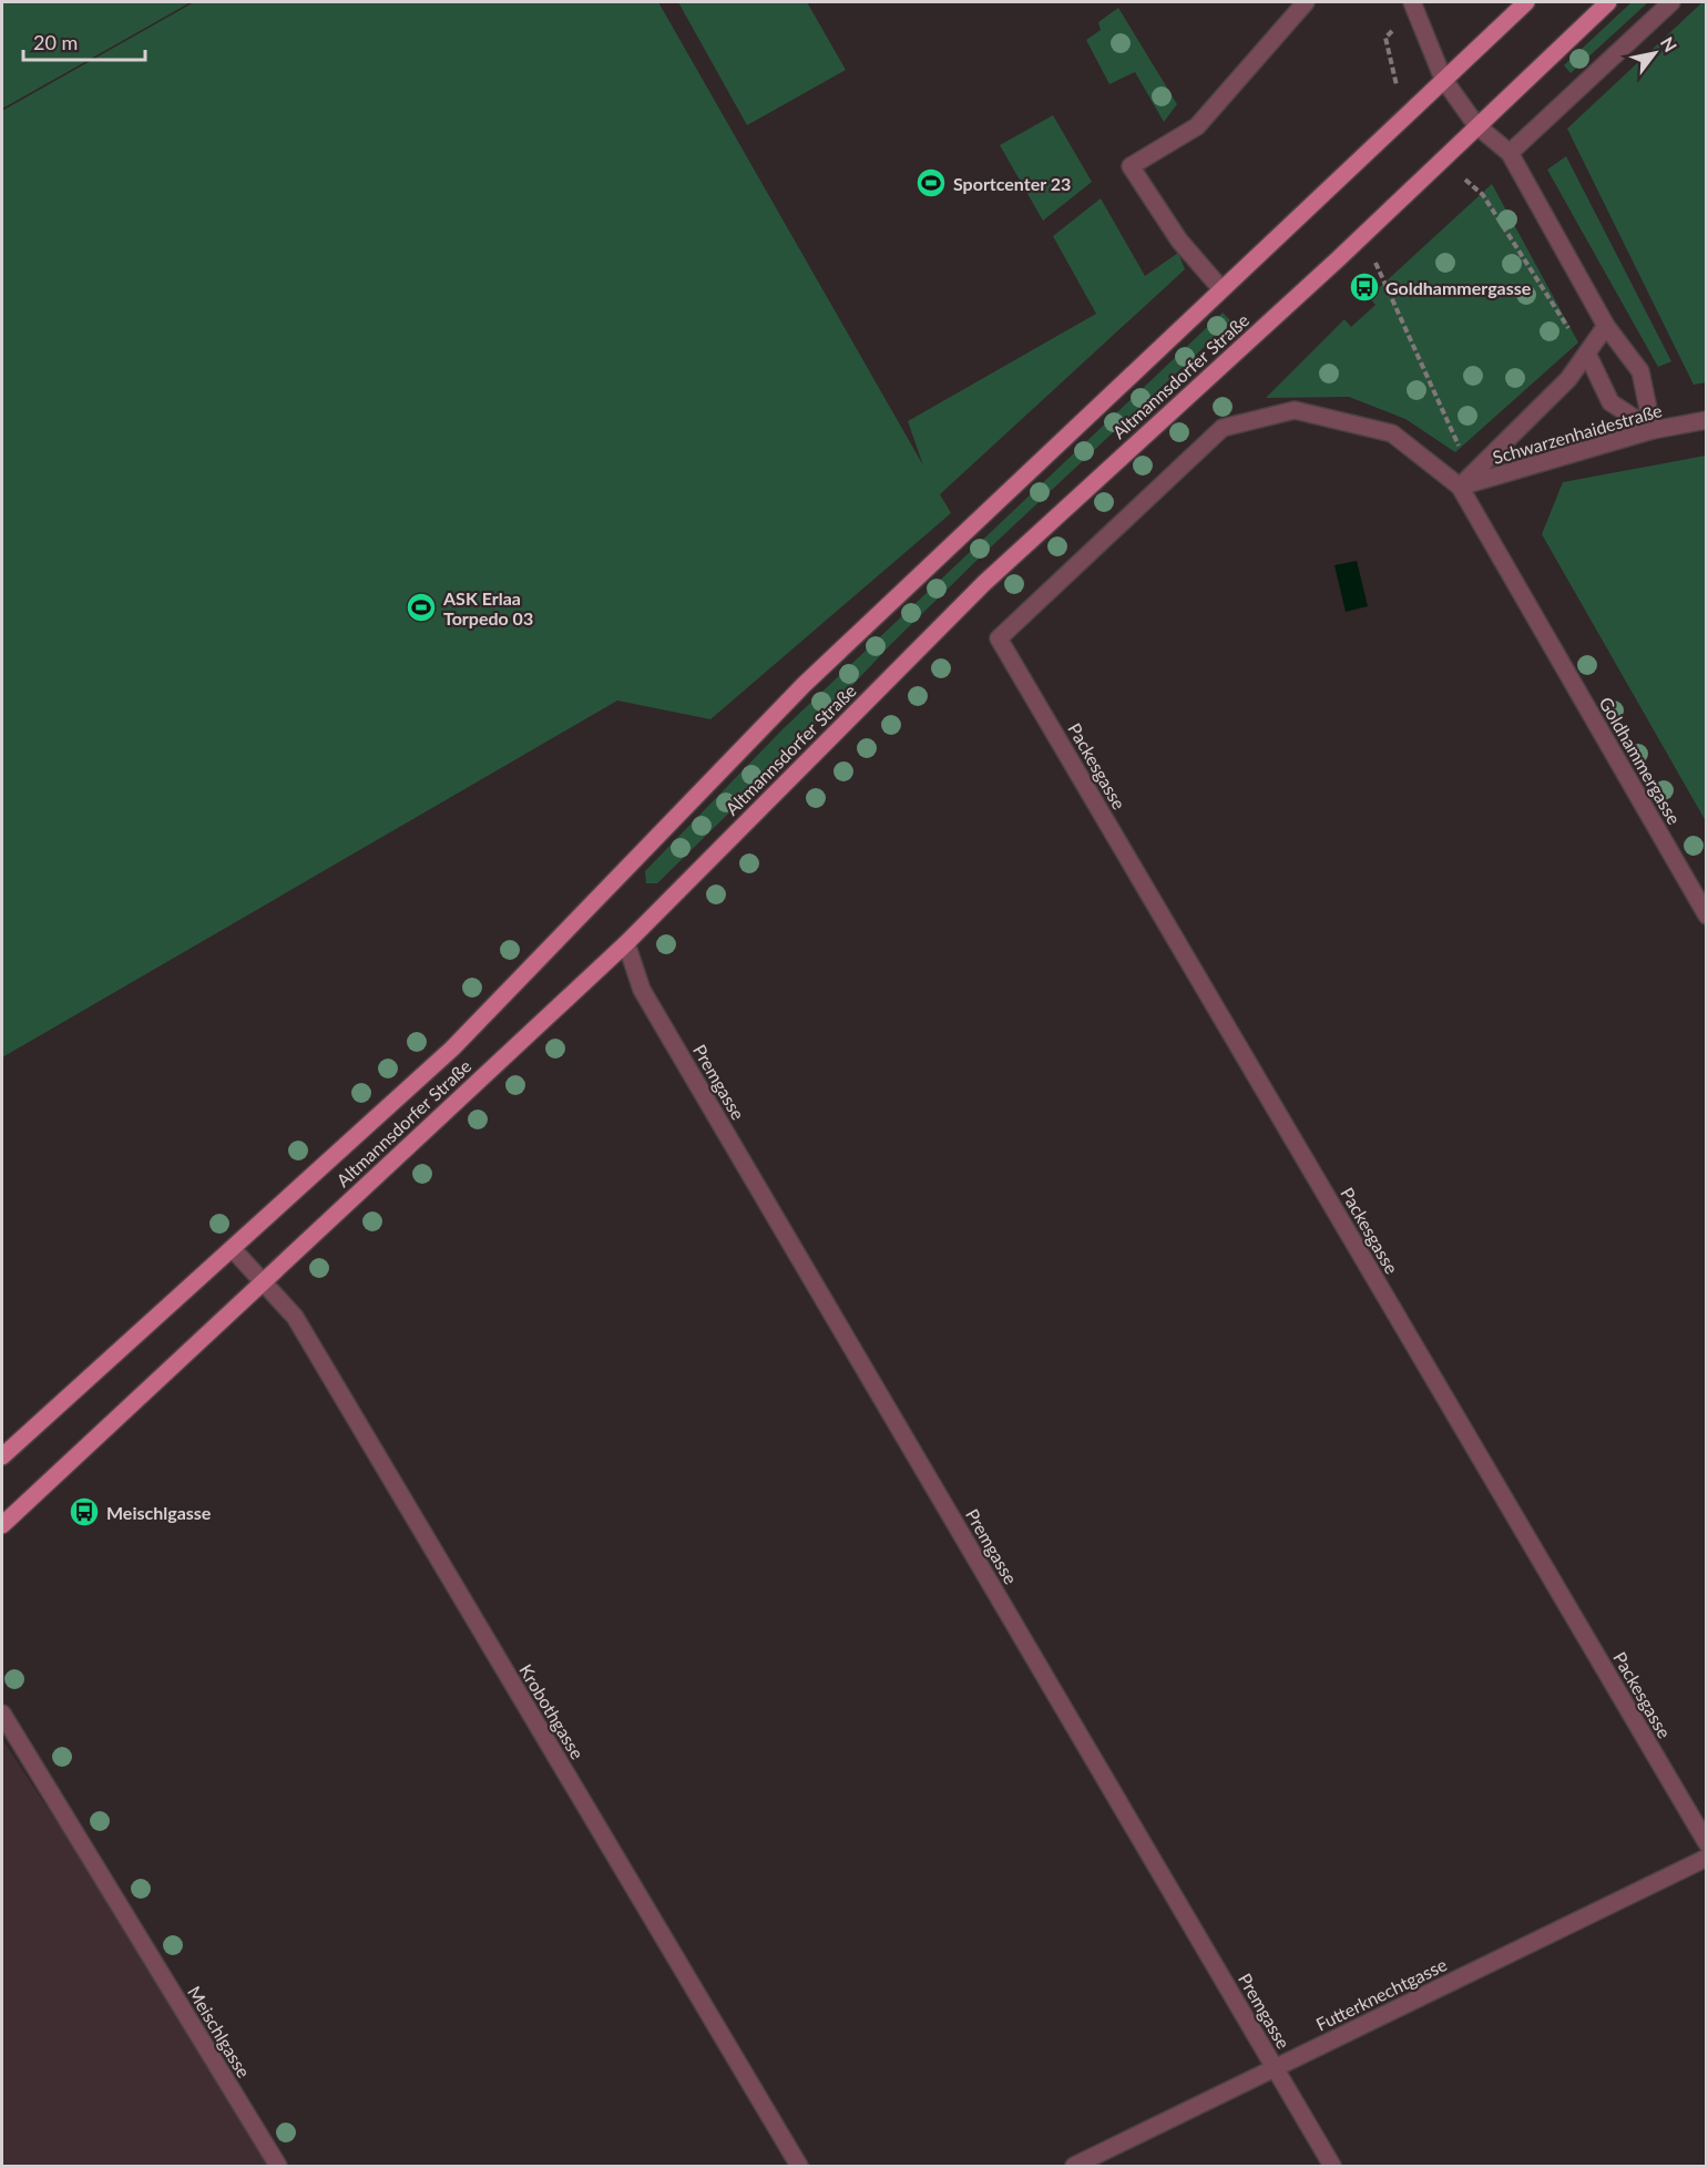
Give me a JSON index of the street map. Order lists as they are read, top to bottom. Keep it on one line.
{"streets":{"main road":["Altmannsdorfer Straße"],"street":["Schwarzenhaidestraße","Goldhammergasse","Packesgasse","Premgasse","Krobothgasse","Futterknechtgasse","Meischlgasse"]},"crossings":[["Altmannsdorfer Straße","Premgasse"],["Altmannsdorfer Straße","Krobothgasse"],["Schwarzenhaidestraße","Goldhammergasse"],["Goldhammergasse","Packesgasse"],["Premgasse","Futterknechtgasse"]],"places":{"sports":["Sportcenter 23","ASK Erlaa Torpedo 03"],"bus stop":["Goldhammergasse","Meischlgasse"]},"scale_bar":"20 m","north":"top right"}
